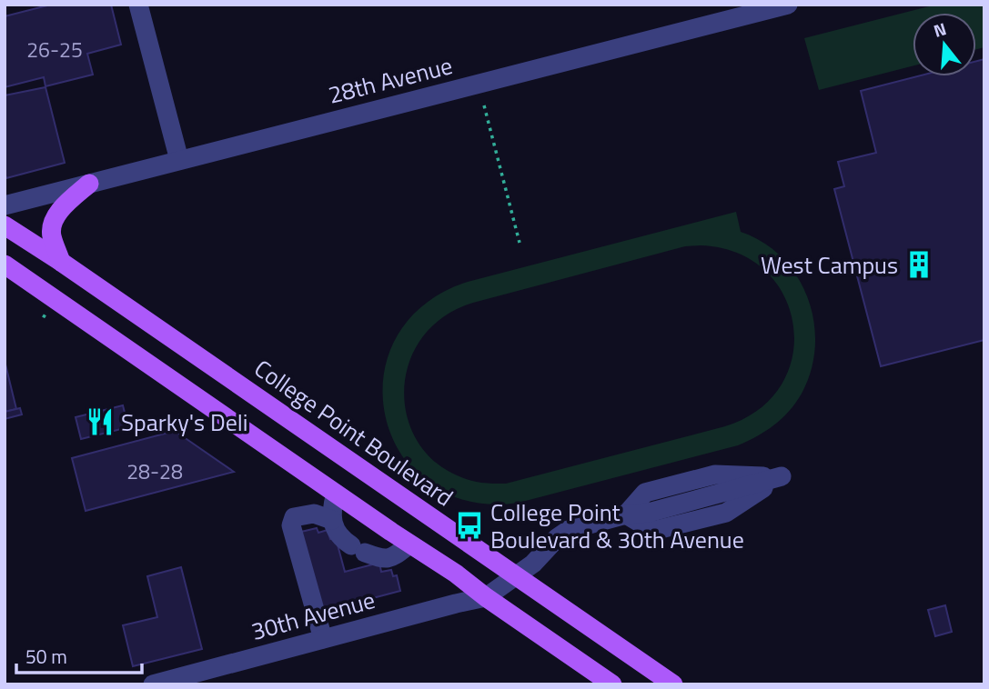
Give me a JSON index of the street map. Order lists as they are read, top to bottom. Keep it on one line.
{"streets":{"main road":["College Point Boulevard"],"street":["28th Avenue","30th Avenue"]},"places":{"building":["West Campus"],"restaurant":["Sparky's Deli"],"bus stop":["College Point Boulevard & 30th Avenue"]},"house_numbers":["26-25","28-28"],"scale_bar":"50 m","north":"top"}
